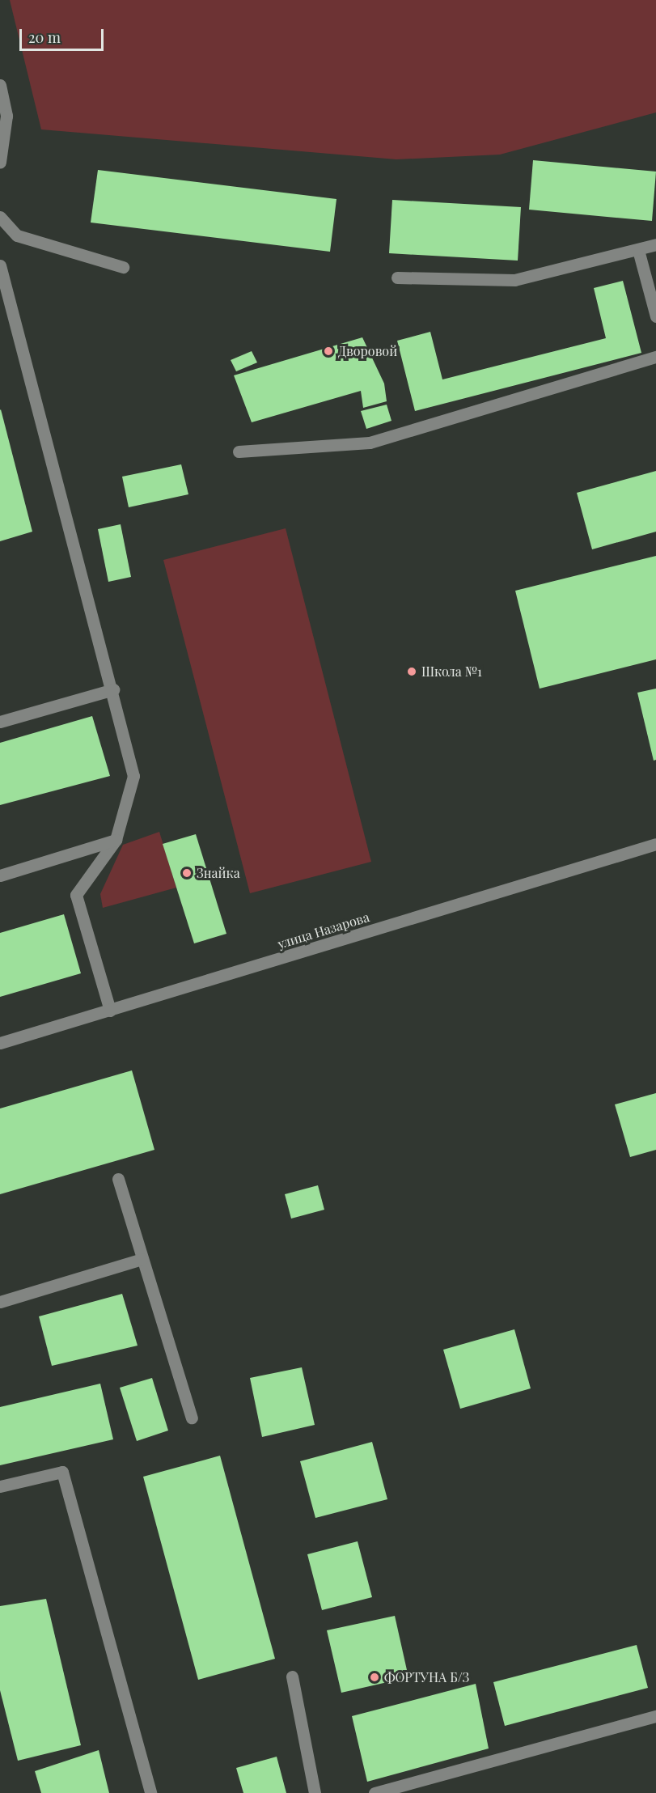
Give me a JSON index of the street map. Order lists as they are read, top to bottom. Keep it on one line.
{"streets":{"street":["улица Назарова"]},"places":["Дворовой","Школа №1","Знайка","ФОРТУНА Б/З"],"scale_bar":"20 m"}
